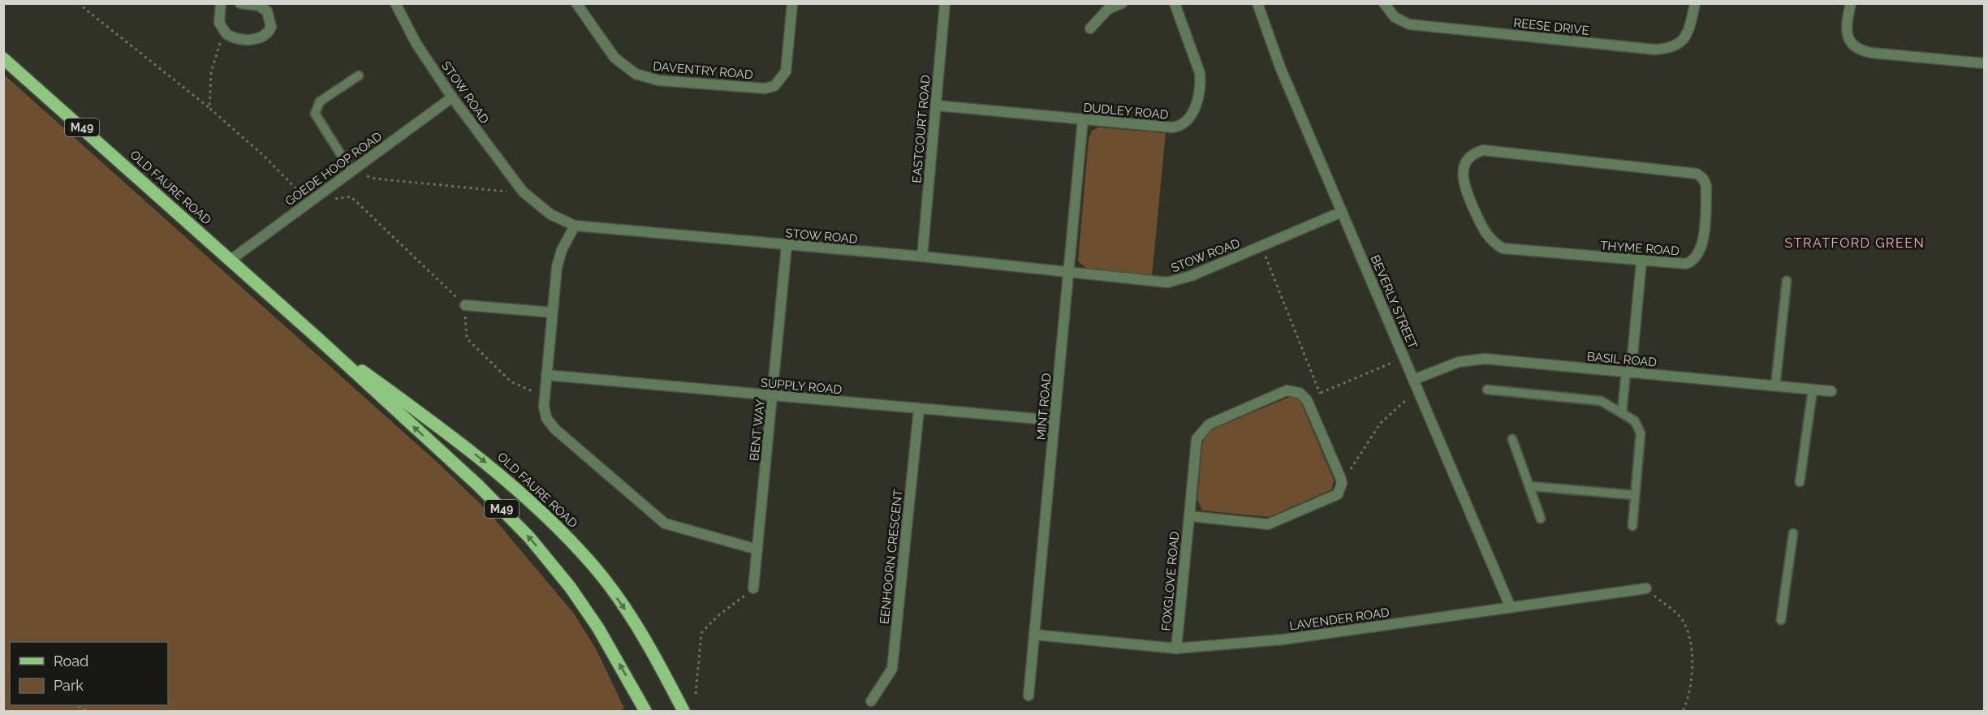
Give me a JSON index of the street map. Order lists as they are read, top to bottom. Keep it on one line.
{"streets":{"main road":["M49","OLD FAURE ROAD"],"street":["REESE DRIVE","DAVENTRY ROAD","STOW ROAD","DUDLEY ROAD","EASTCOURT ROAD","GOEDE HOOP ROAD","THYME ROAD","BEVERLY STREET","BASIL ROAD","SUPPLY ROAD","MINT ROAD","BENT WAY","EENHOORN CRESCENT","FOXGLOVE ROAD","LAVENDER ROAD"]},"crossings":[["STOW ROAD","EASTCOURT ROAD"],["STOW ROAD","GOEDE HOOP ROAD"],["STOW ROAD","BEVERLY STREET"],["STOW ROAD","MINT ROAD"],["STOW ROAD","BENT WAY"],["DUDLEY ROAD","EASTCOURT ROAD"],["DUDLEY ROAD","MINT ROAD"],["GOEDE HOOP ROAD","OLD FAURE ROAD"],["BEVERLY STREET","BASIL ROAD"],["BEVERLY STREET","LAVENDER ROAD"],["SUPPLY ROAD","MINT ROAD"],["SUPPLY ROAD","BENT WAY"],["SUPPLY ROAD","EENHOORN CRESCENT"],["MINT ROAD","LAVENDER ROAD"],["FOXGLOVE ROAD","LAVENDER ROAD"]],"districts":["STRATFORD GREEN"],"legend":["Road","Park"]}
